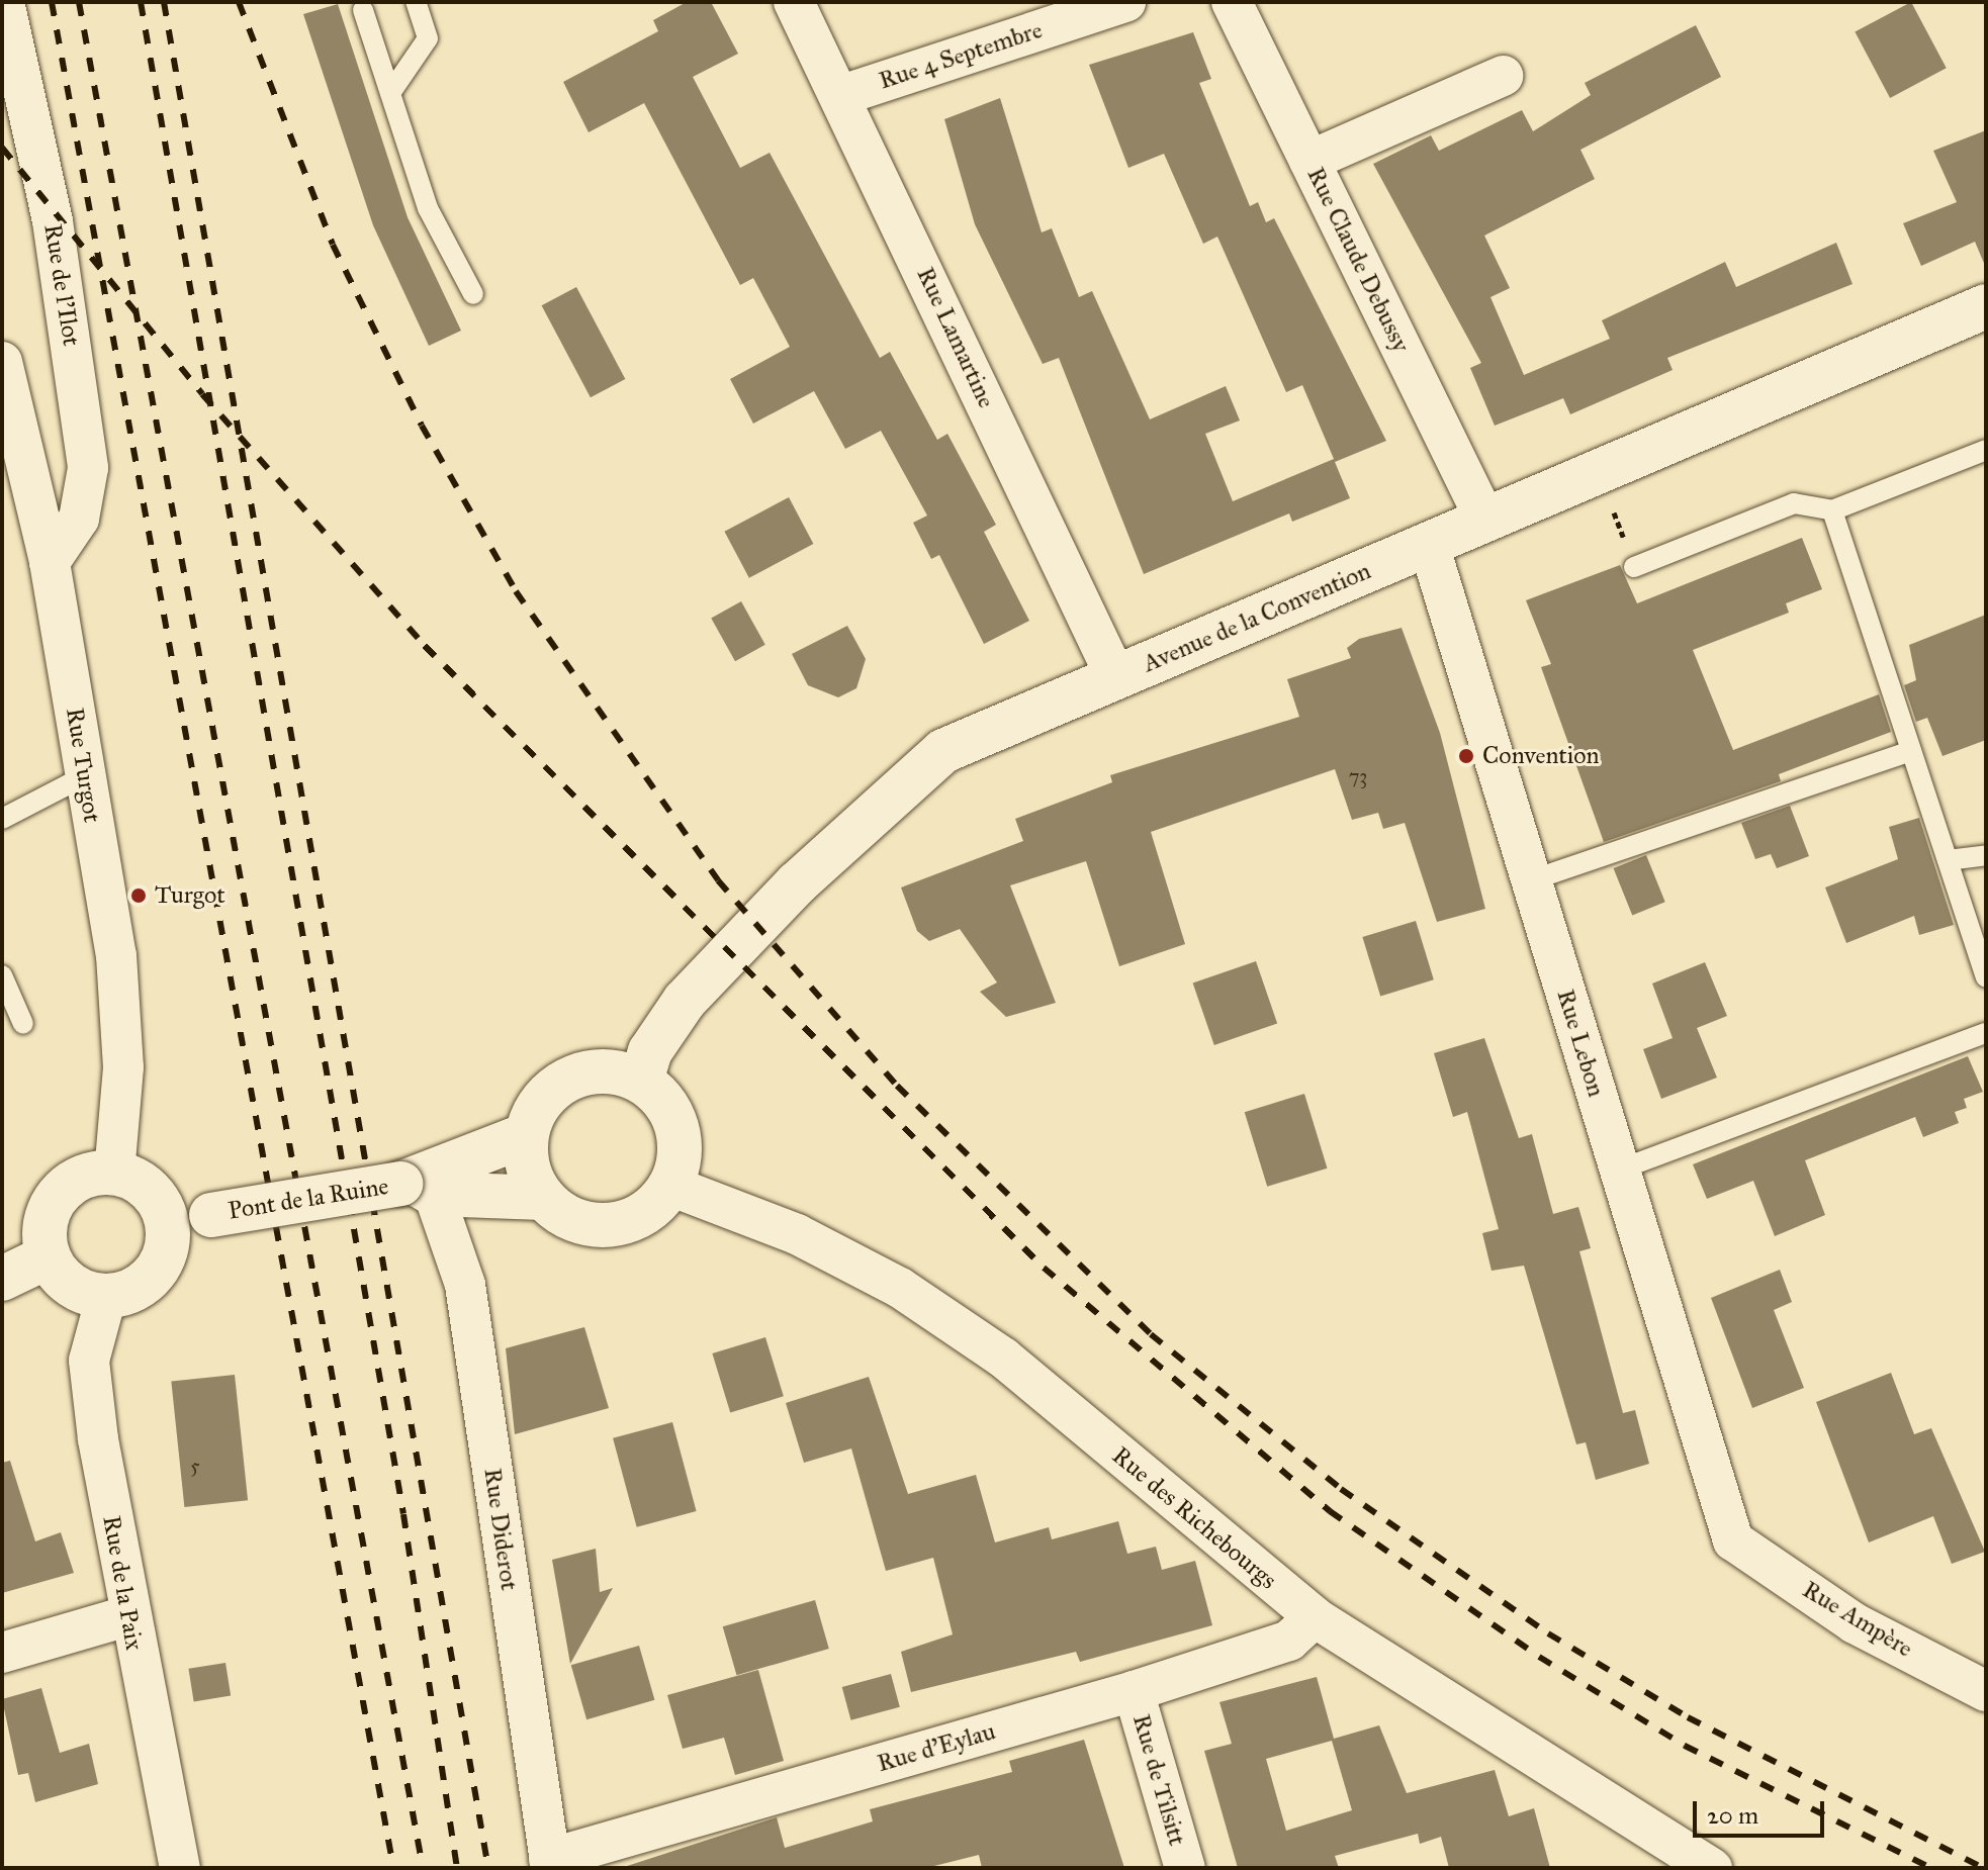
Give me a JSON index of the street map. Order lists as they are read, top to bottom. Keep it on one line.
{"streets":{"street":["Rue 4 Septembre","Rue Claude Debussy","Rue de l'Ilot","Rue Lamartine","Avenue de la Convention","Rue Turgot","Rue Lebon","Pont de la Ruine","Rue des Richebourgs","Rue Diderot","Rue de la Paix","Rue Ampère","Rue d'Eylau","Rue de Tilsitt"]},"crossings":[["Rue 4 Septembre","Rue Lamartine"],["Rue Claude Debussy","Avenue de la Convention"],["Rue de l'Ilot","Rue Turgot"],["Rue Lamartine","Avenue de la Convention"],["Avenue de la Convention","Rue Lebon"],["Avenue de la Convention","Pont de la Ruine"],["Avenue de la Convention","Rue des Richebourgs"],["Rue Turgot","Pont de la Ruine"],["Rue Turgot","Rue de la Paix"],["Rue Lebon","Rue Ampère"],["Pont de la Ruine","Rue des Richebourgs"],["Pont de la Ruine","Rue Diderot"],["Pont de la Ruine","Rue de la Paix"],["Rue des Richebourgs","Rue d'Eylau"],["Rue Diderot","Rue d'Eylau"],["Rue d'Eylau","Rue de Tilsitt"]],"places":["Convention","Turgot"],"house_numbers":["73","5"],"scale_bar":"20 m"}
